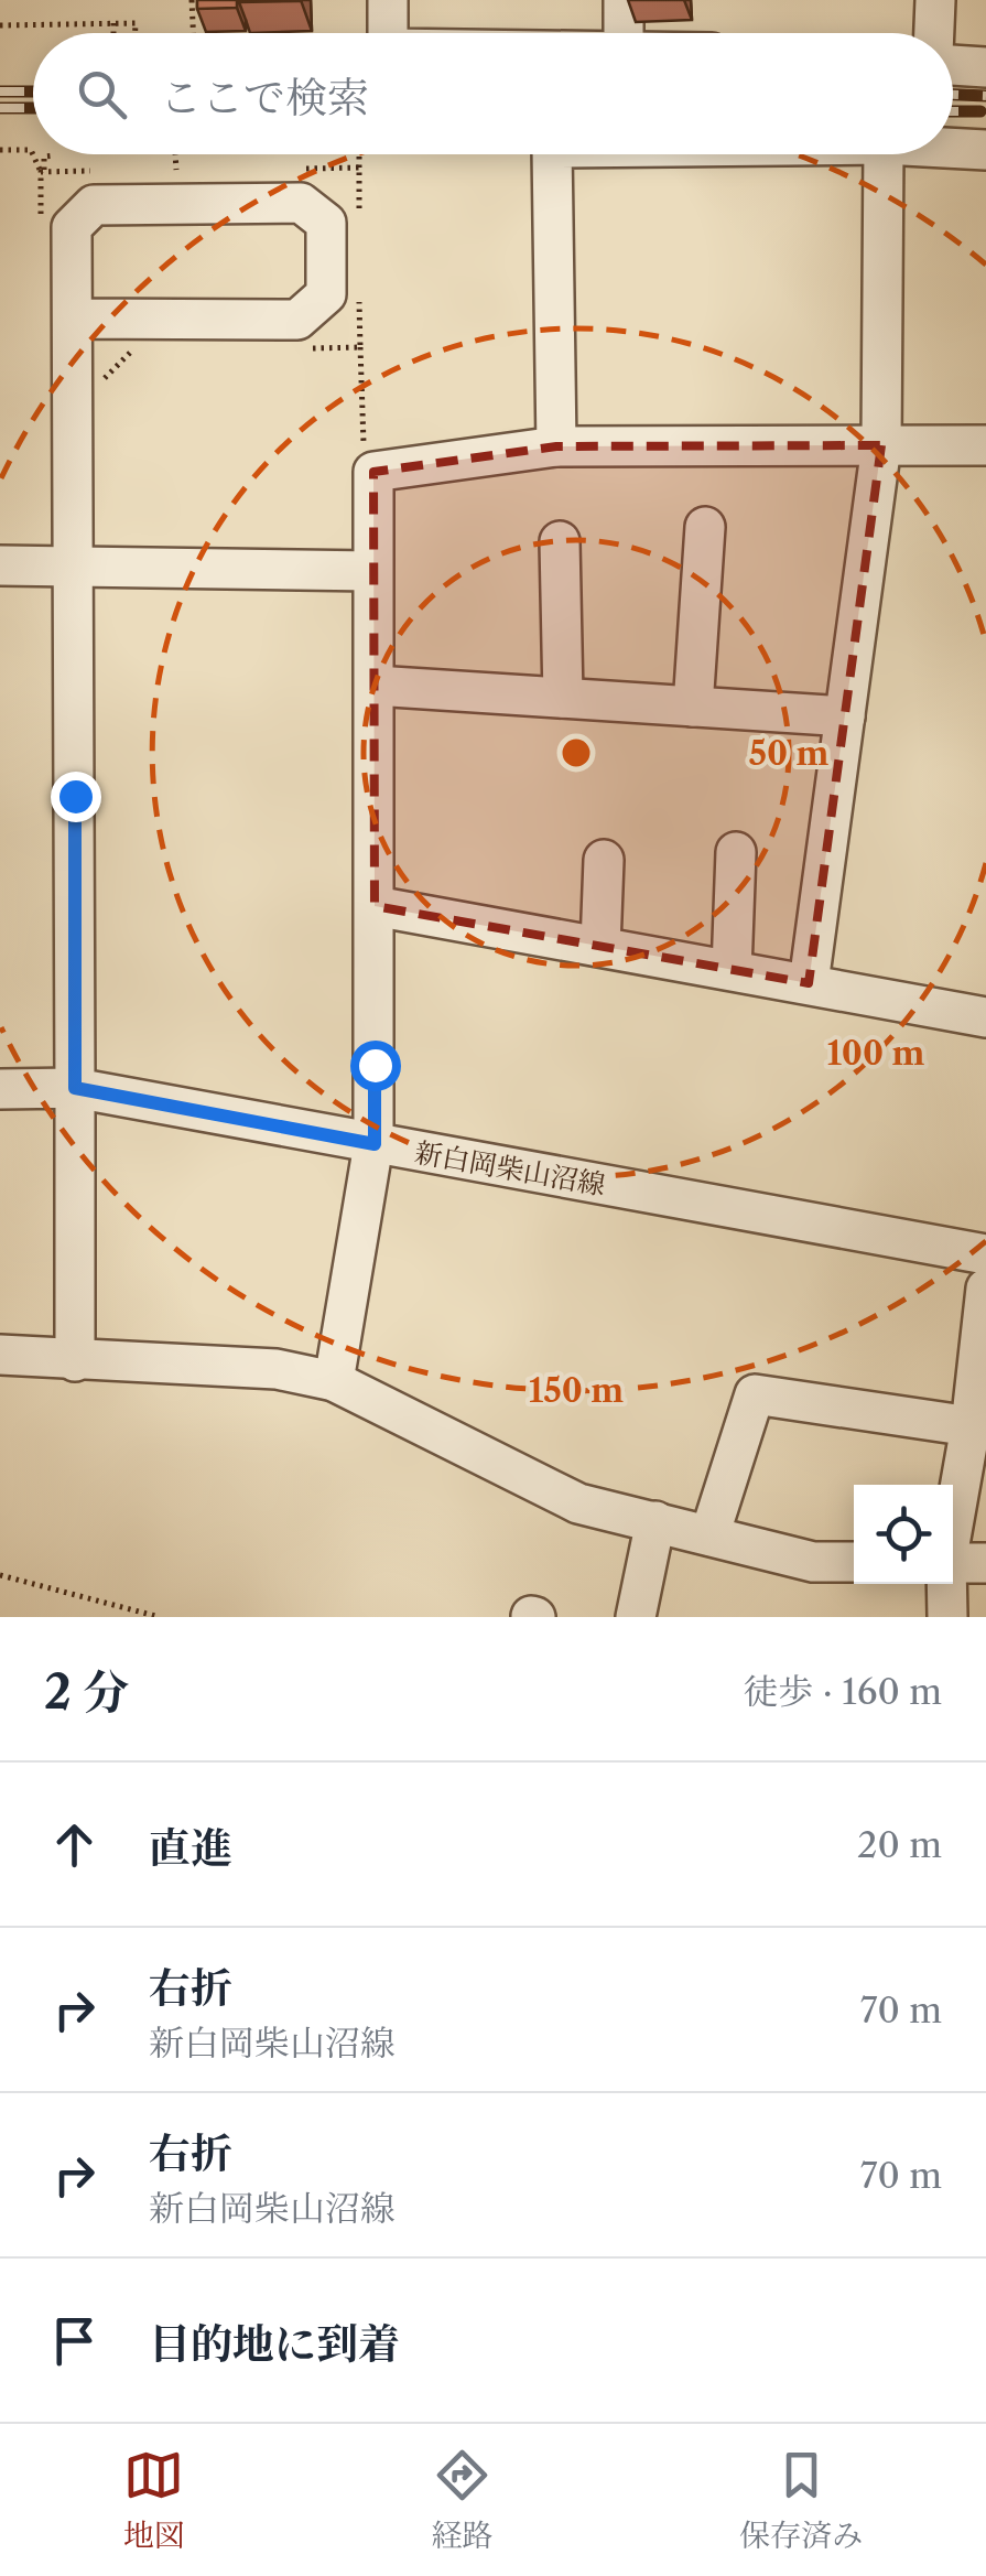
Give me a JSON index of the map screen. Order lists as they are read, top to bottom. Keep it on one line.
{"streets":{"street":["新白岡柴山沼線"]},"page":{"search":"ここで検索","heading":["2 分","徒歩 · 160 m"],"list":[["直進","20 m"],["右折","新白岡柴山沼線","70 m"],["右折","新白岡柴山沼線","70 m"],"目的地に到着"],"nav":["地図","経路","保存済み"]},"rings":["50 m","100 m","150 m"]}
